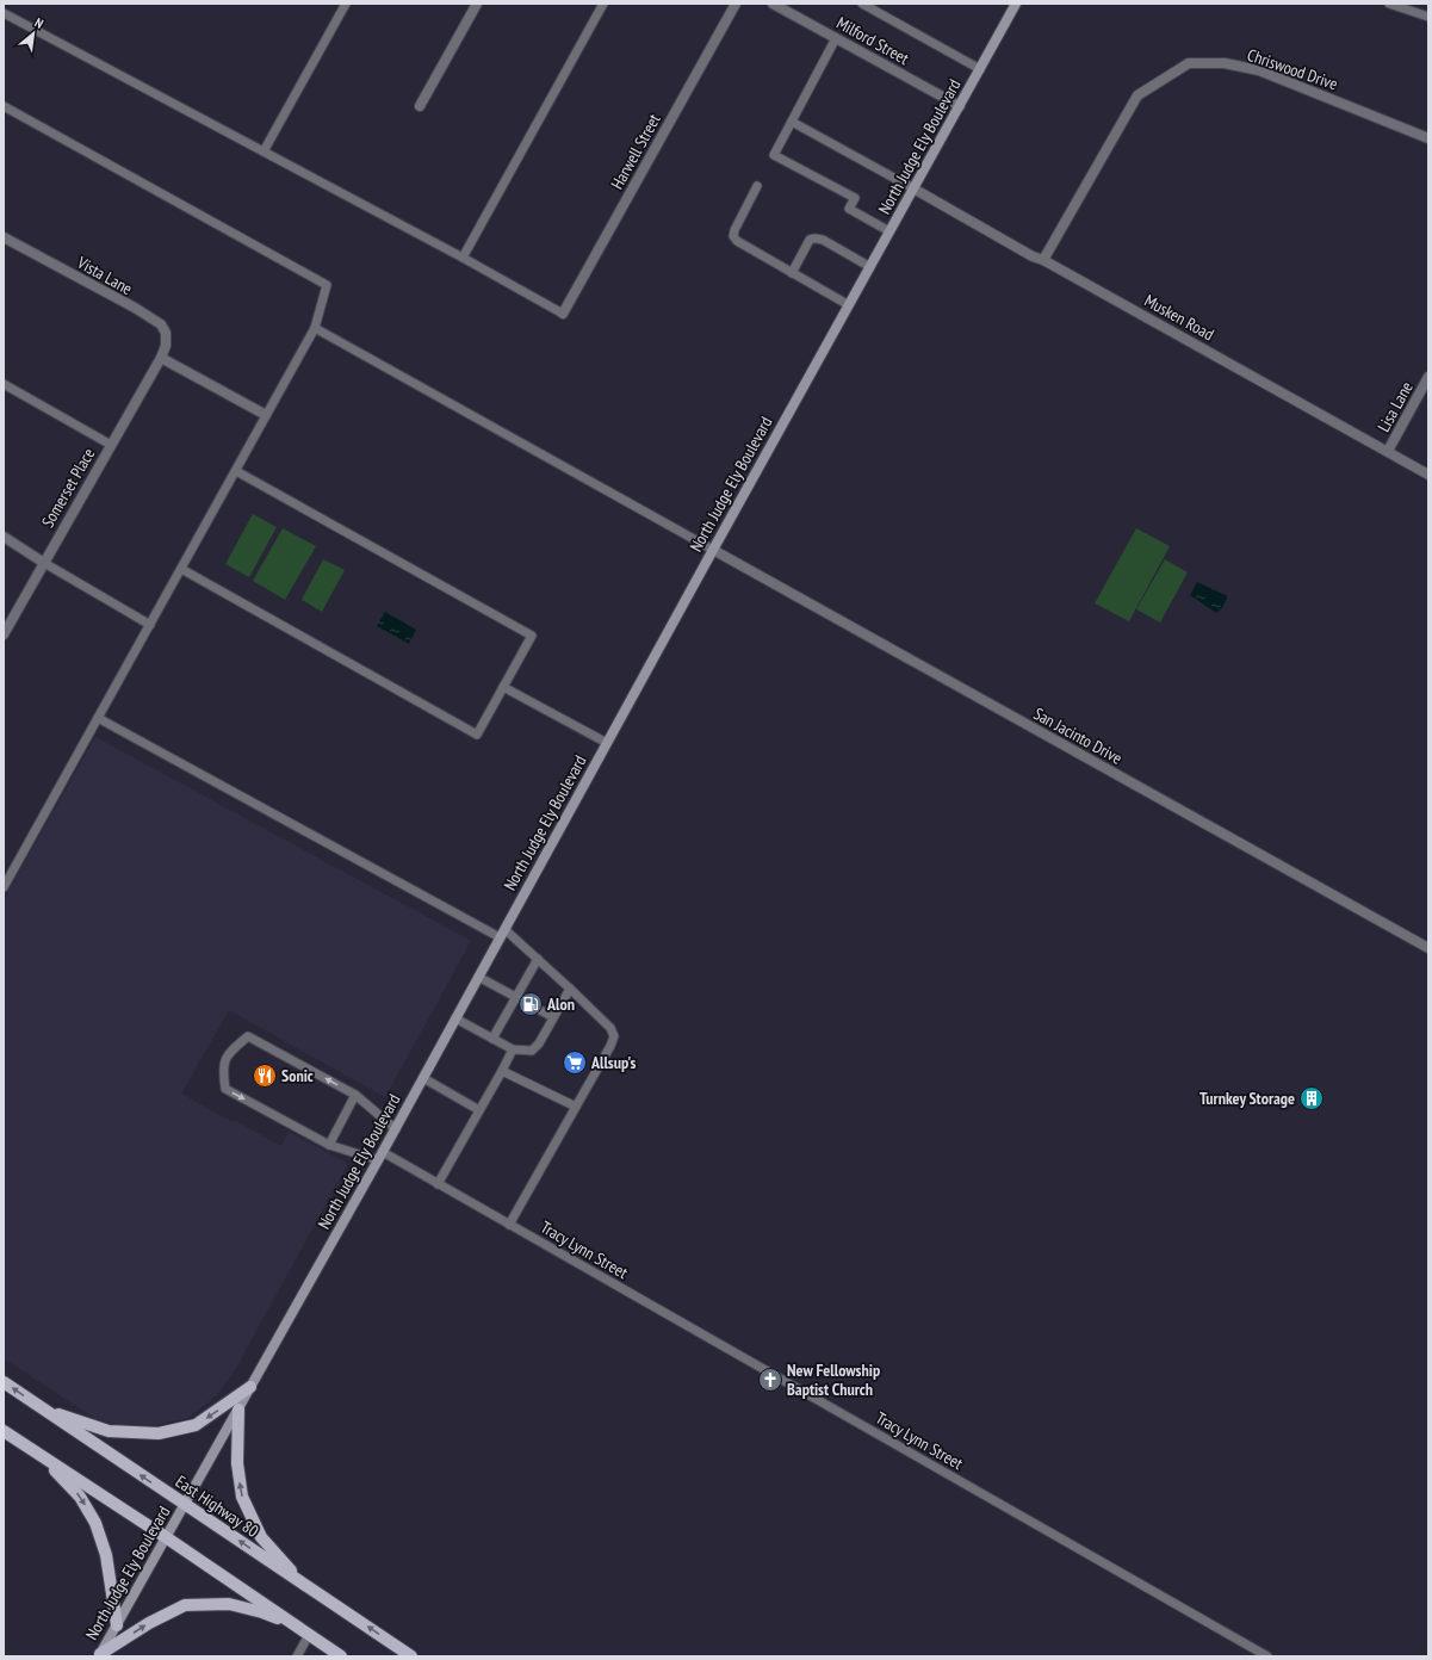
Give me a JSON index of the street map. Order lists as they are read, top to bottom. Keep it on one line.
{"streets":{"main road":["North Judge Ely Boulevard","East Highway 80"],"street":["Milford Street","Chriswood Drive","Harwell Street","Vista Lane","Musken Road","Lisa Lane","Somerset Place","San Jacinto Drive"],"lane":["Tracy Lynn Street"]},"crossings":[["Milford Street","North Judge Ely Boulevard"],["Chriswood Drive","Musken Road"],["North Judge Ely Boulevard","Musken Road"],["North Judge Ely Boulevard","San Jacinto Drive"],["North Judge Ely Boulevard","Tracy Lynn Street"],["North Judge Ely Boulevard","East Highway 80"],["Vista Lane","Somerset Place"],["Musken Road","Lisa Lane"]],"places":{"fuel station":["Alon"],"supermarket":["Allsup's"],"restaurant":["Sonic"],"building":["Turnkey Storage"],"church":["New Fellowship Baptist Church"]},"north":"top right"}
